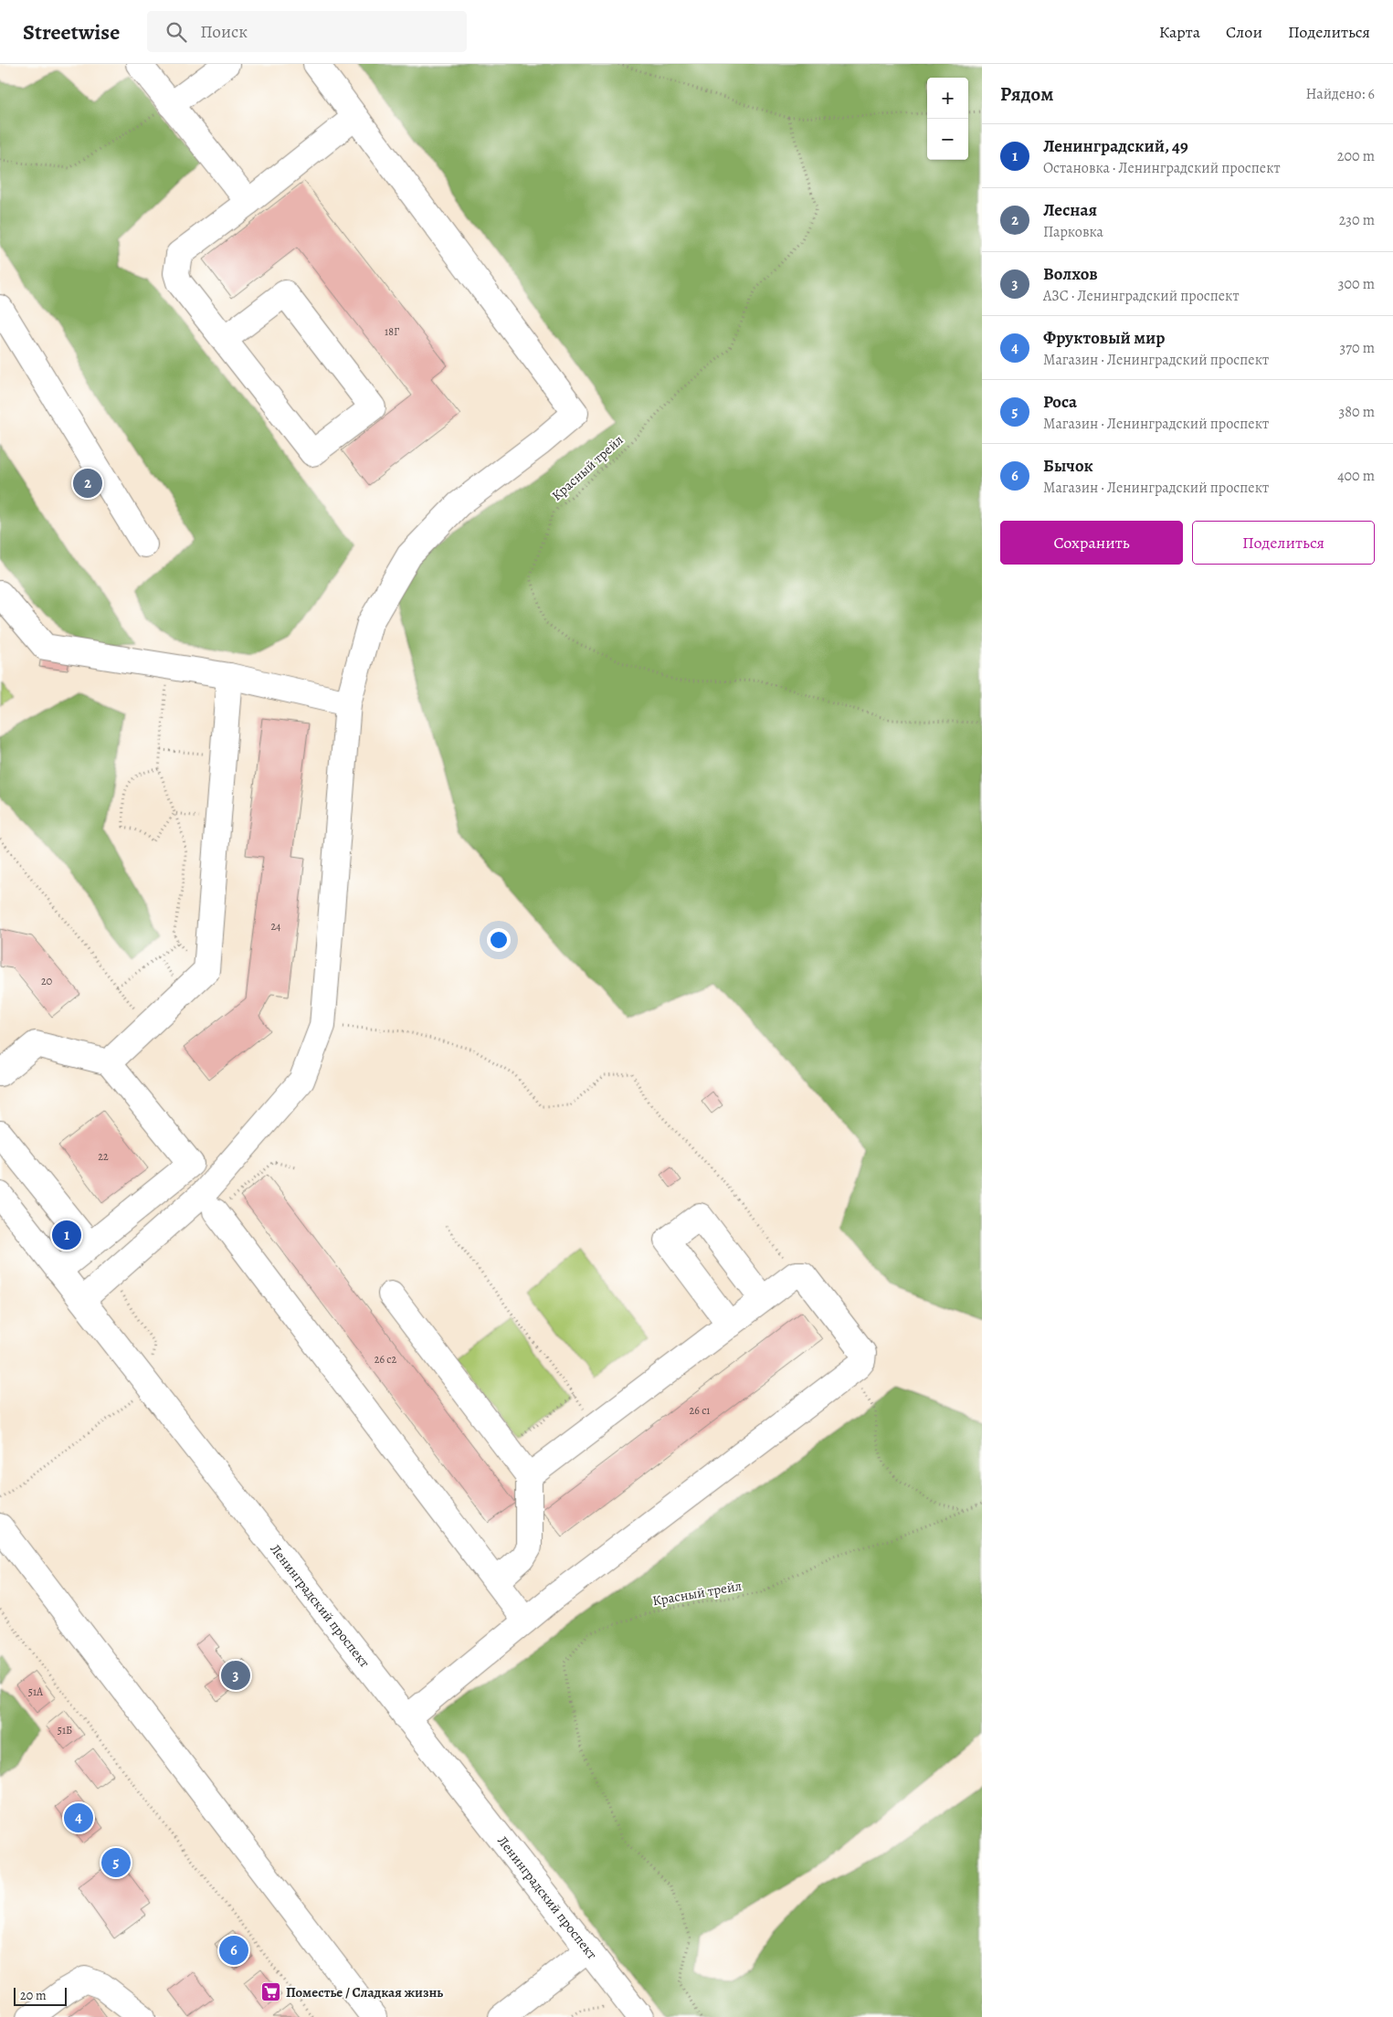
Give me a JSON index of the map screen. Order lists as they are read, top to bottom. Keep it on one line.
{"streets":{"main road":["Ленинградский проспект"],"path":["Красный трейл"]},"places":{"supermarket":["Поместье / Сладкая жизнь"]},"house_numbers":["18Г","24","20","22","26 с2","26 с1","51А","51Б"],"scale_bar":"20 m","page":{"header":"Streetwise","search":"Поиск","nav":["Карта","Слои","Поделиться"],"heading":["Рядом","Найдено: 6"],"map_buttons":["+","−"],"list":[{"mark":"1","name":"Ленинградский, 49","note":"Остановка · Ленинградский проспект","value":"200 m"},{"mark":"2","name":"Лесная","note":"Парковка","value":"230 m"},{"mark":"3","name":"Волхов","note":"АЗС · Ленинградский проспект","value":"300 m"},{"mark":"4","name":"Фруктовый мир","note":"Магазин · Ленинградский проспект","value":"370 m"},{"mark":"5","name":"Роса","note":"Магазин · Ленинградский проспект","value":"380 m"},{"mark":"6","name":"Бычок","note":"Магазин · Ленинградский проспект","value":"400 m"}],"pins":["2","1","3","4","5","6"],"buttons":["Сохранить","Поделиться"],"scale":"20 m"}}
